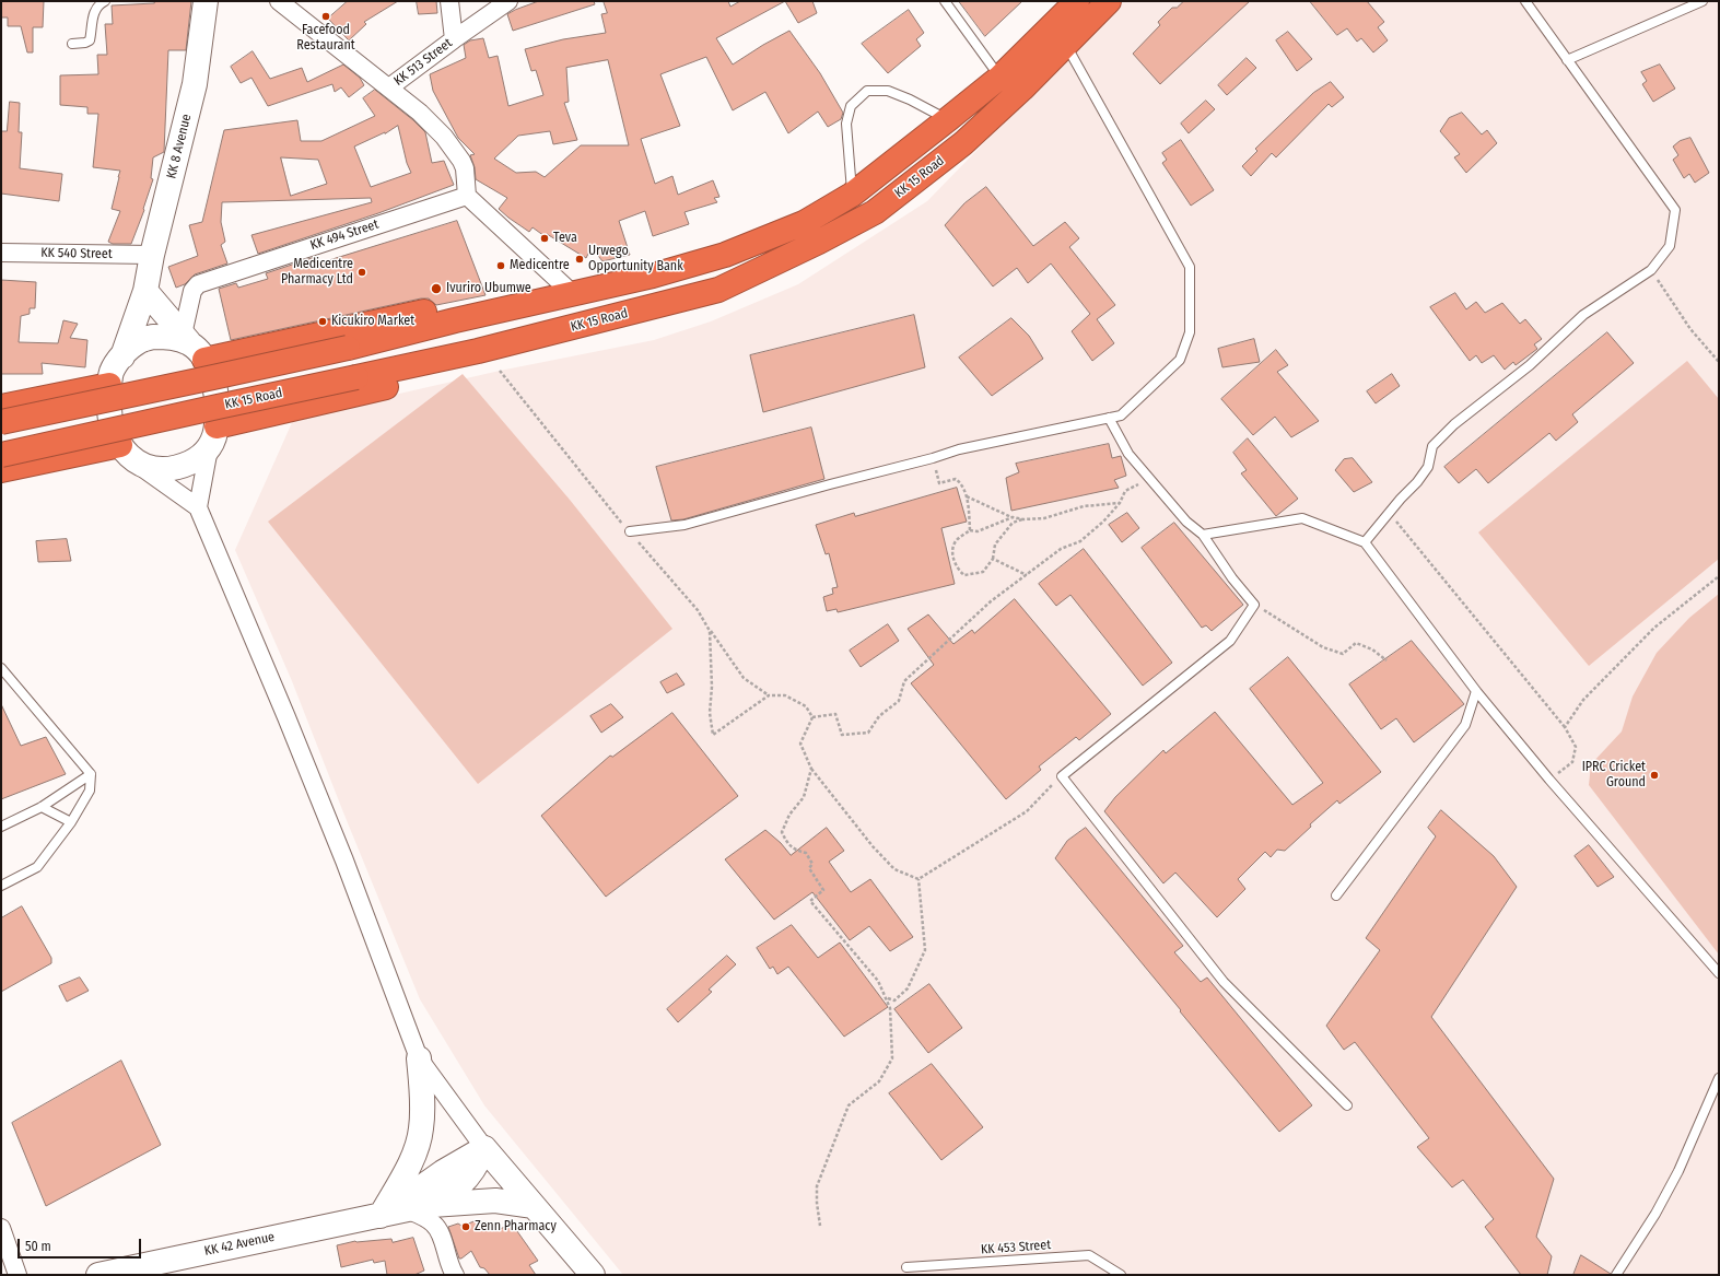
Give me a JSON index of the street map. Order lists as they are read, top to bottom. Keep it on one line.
{"streets":{"highway":["KK 15 Road"],"main road":["KK 8 Avenue","KK 42 Avenue"],"street":["KK 513 Street","KK 494 Street","KK 540 Street"],"lane":["KK 453 Street"]},"crossings":[["KK 8 Avenue","KK 494 Street"],["KK 8 Avenue","KK 540 Street"]],"places":["Facefood Restaurant","Teva","Urwego Opportunity Bank","Medicentre","Medicentre Pharmacy Ltd","Ivuriro Ubumwe","Kicukiro Market","IPRC Cricket Ground","Zenn Pharmacy"],"scale_bar":"50 m"}
